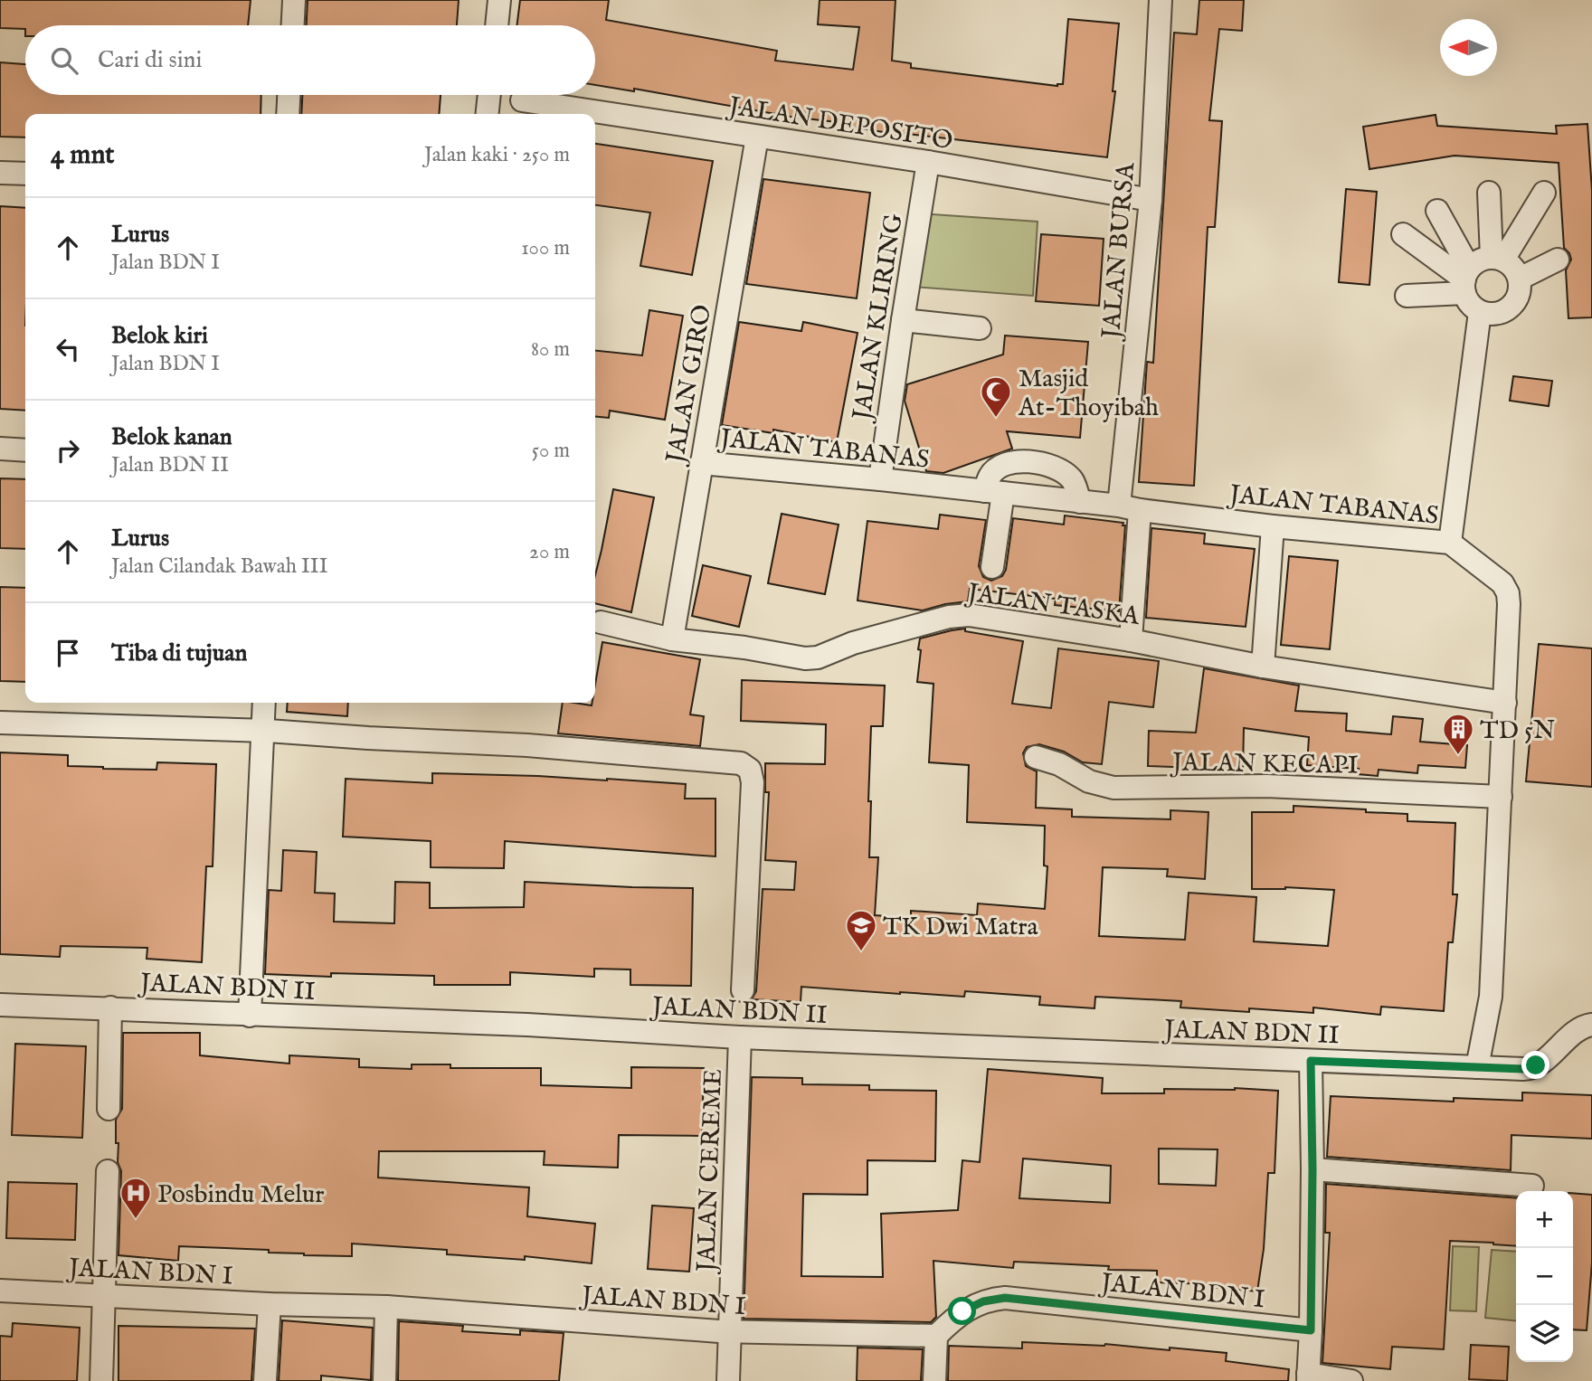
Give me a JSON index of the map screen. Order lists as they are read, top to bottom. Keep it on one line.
{"streets":{"street":["JALAN DEPOSITO","JALAN BURSA","JALAN KLIRING","JALAN GIRO","JALAN TABANAS","JALAN TASKA","JALAN KECAPI","JALAN BDN II","JALAN CEREME","JALAN BDN I"]},"crossings":[["JALAN DEPOSITO","JALAN BURSA"],["JALAN DEPOSITO","JALAN KLIRING"],["JALAN DEPOSITO","JALAN GIRO"],["JALAN BURSA","JALAN TABANAS"],["JALAN BURSA","JALAN TASKA"],["JALAN KLIRING","JALAN TABANAS"],["JALAN GIRO","JALAN TABANAS"],["JALAN GIRO","JALAN TASKA"],["JALAN TABANAS","JALAN TASKA"],["JALAN TABANAS","JALAN KECAPI"],["JALAN TABANAS","JALAN BDN II"],["JALAN BDN II","JALAN CEREME"],["JALAN CEREME","JALAN BDN I"]],"places":{"mosque":["Masjid At-Thoyibah"],"building":["TD 5N"],"school or university":["TK Dwi Matra"],"hospital":["Posbindu Melur"]},"north":"left","page":{"search":"Cari di sini","heading":["4 mnt","Jalan kaki · 250 m"],"list":[["Lurus","Jalan BDN I","100 m"],["Belok kiri","Jalan BDN I","80 m"],["Belok kanan","Jalan BDN II","50 m"],["Lurus","Jalan Cilandak Bawah III","20 m"],"Tiba di tujuan"],"map_buttons":["+","−"]}}
